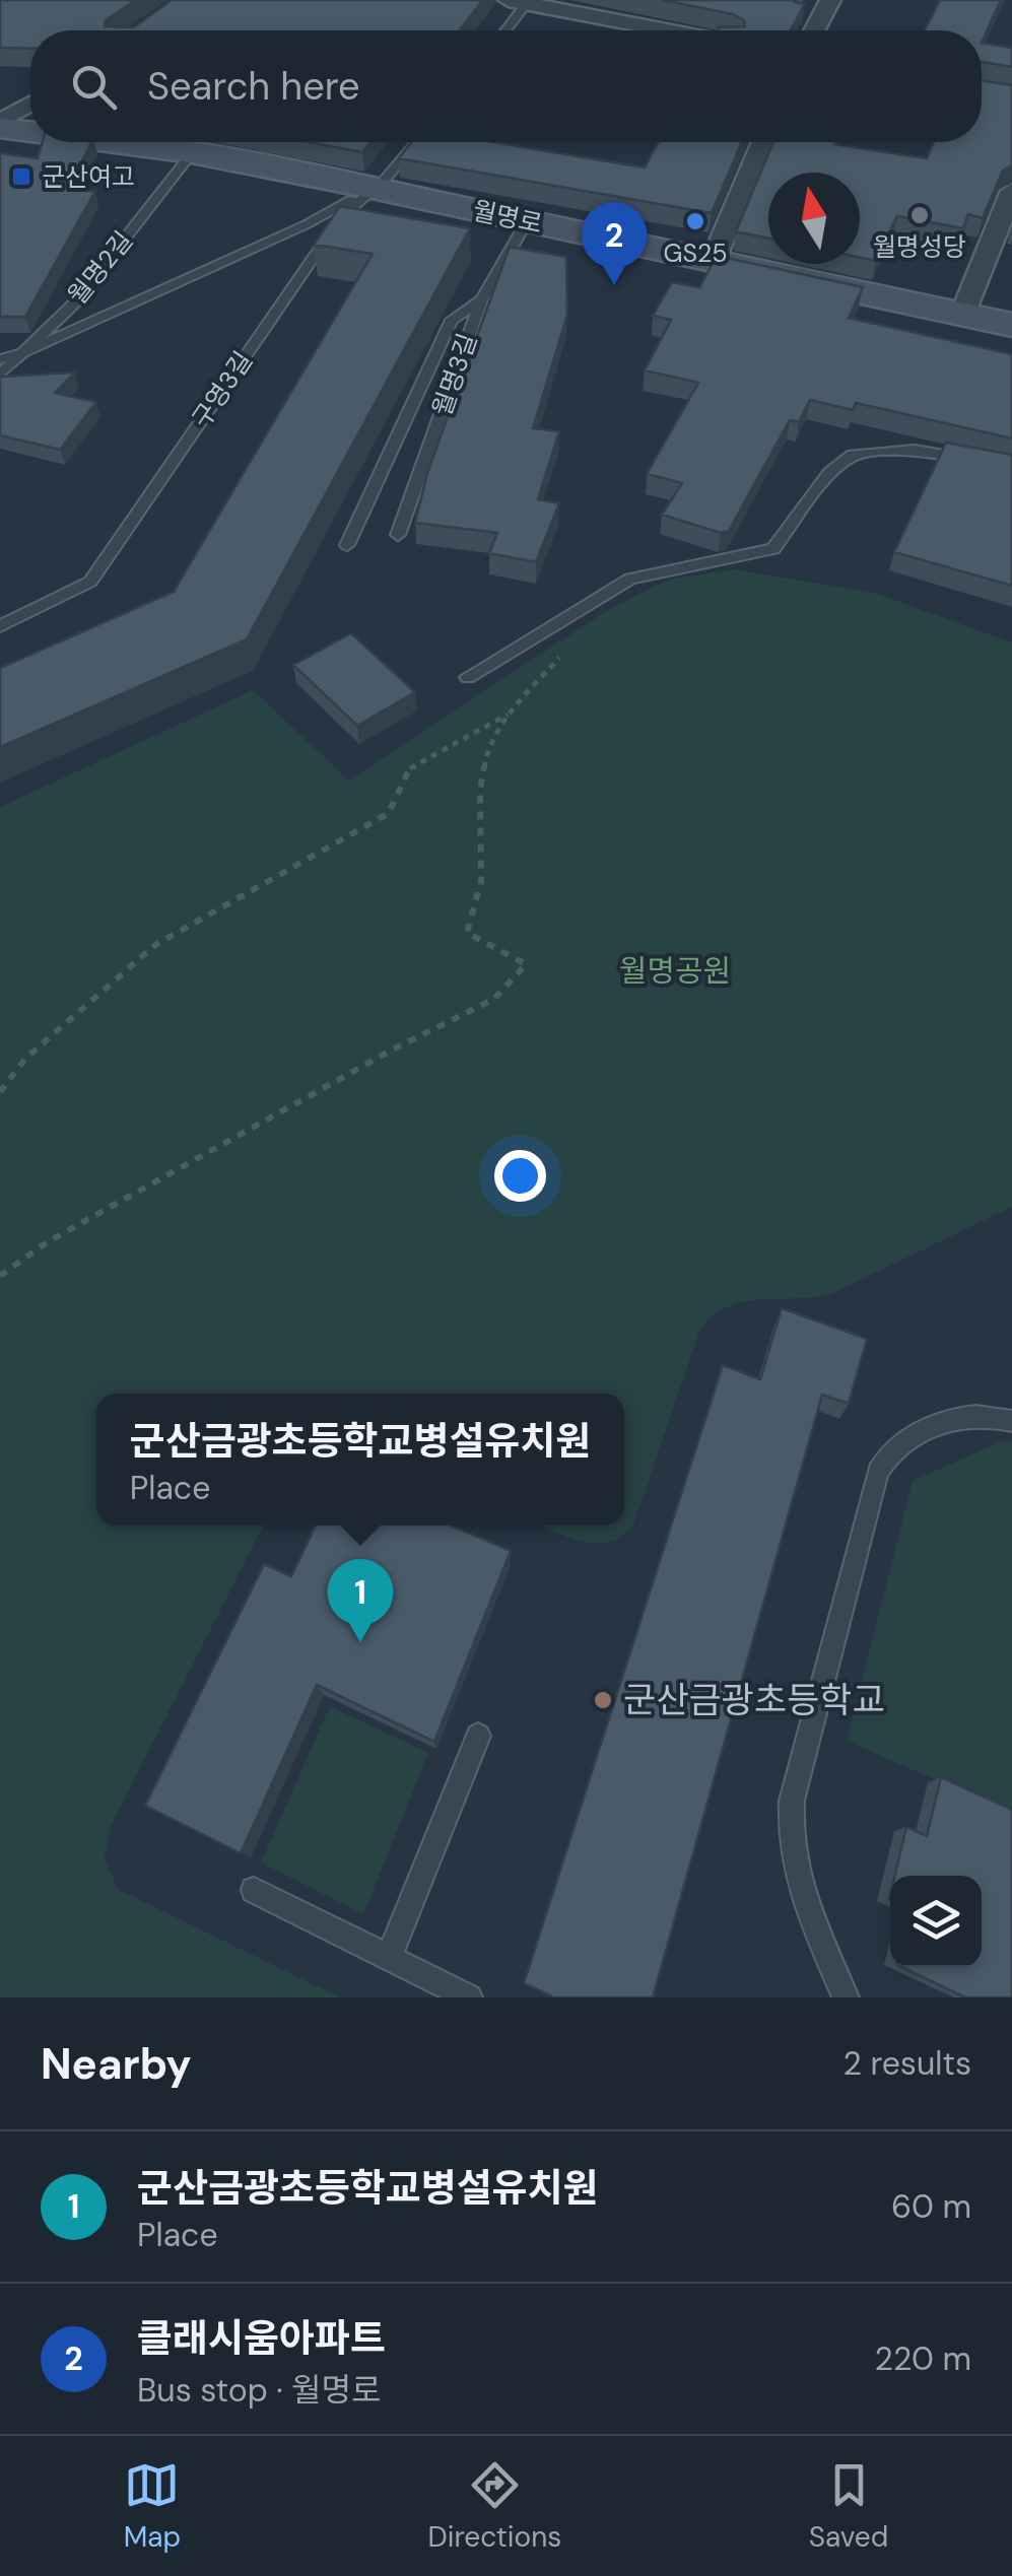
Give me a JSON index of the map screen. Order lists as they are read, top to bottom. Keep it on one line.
{"streets":{"street":["월명로"],"lane":["월명2길","월명3길","구영3길"]},"crossings":[["월명로","월명2길"],["월명로","월명3길"],["월명로","구영3길"]],"parks":["월명공원"],"places":{"transit":["군산여고"],"other":["월명성당","GS25","군산금광초등학교"]},"north":"top","page":{"search":"Search here","pins":["2","1"],"popup":["군산금광초등학교병설유치원","Place"],"heading":["Nearby","2 results"],"list":[{"mark":"1","name":"군산금광초등학교병설유치원","note":"Place","value":"60 m"},{"mark":"2","name":"클래시움아파트","note":"Bus stop · 월명로","value":"220 m"}],"nav":["Map","Directions","Saved"]}}
